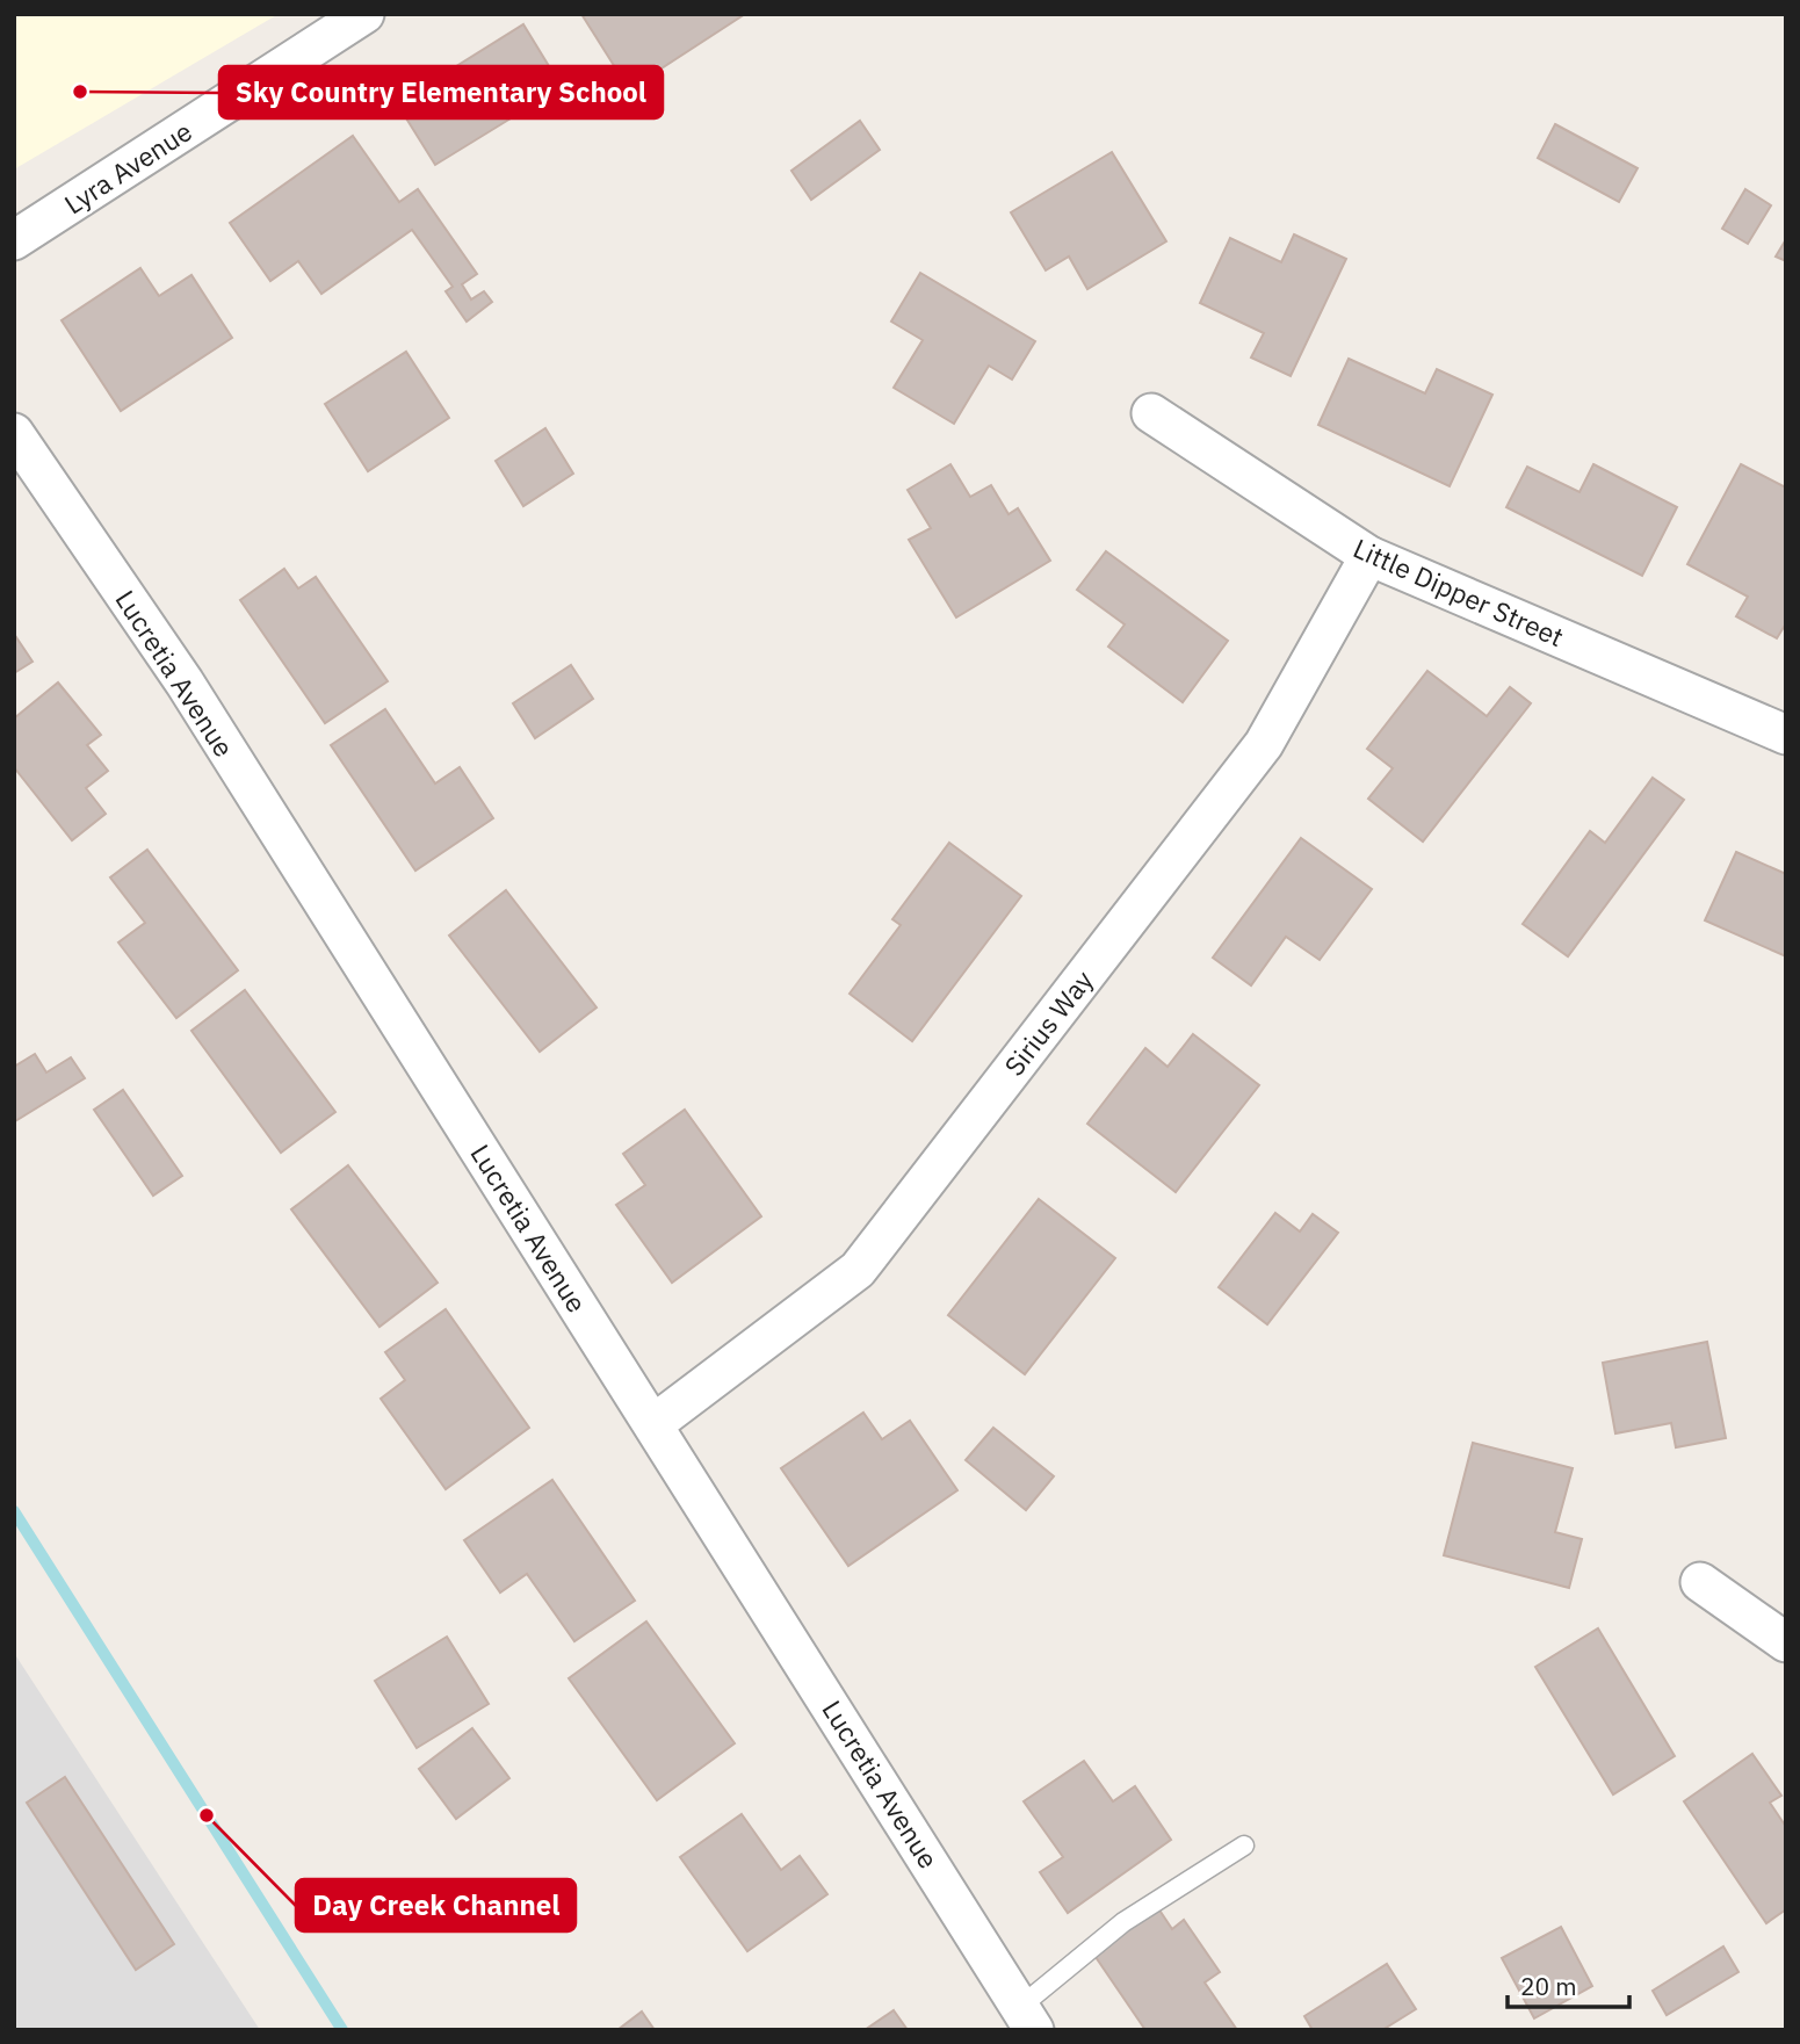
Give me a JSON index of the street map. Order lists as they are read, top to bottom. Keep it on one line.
{"streets":{"street":["Lyra Avenue","Little Dipper Street","Lucretia Avenue","Sirius Way"]},"crossings":[["Little Dipper Street","Sirius Way"],["Lucretia Avenue","Sirius Way"]],"places":["Sky Country Elementary School","Day Creek Channel"],"scale_bar":"20 m"}
